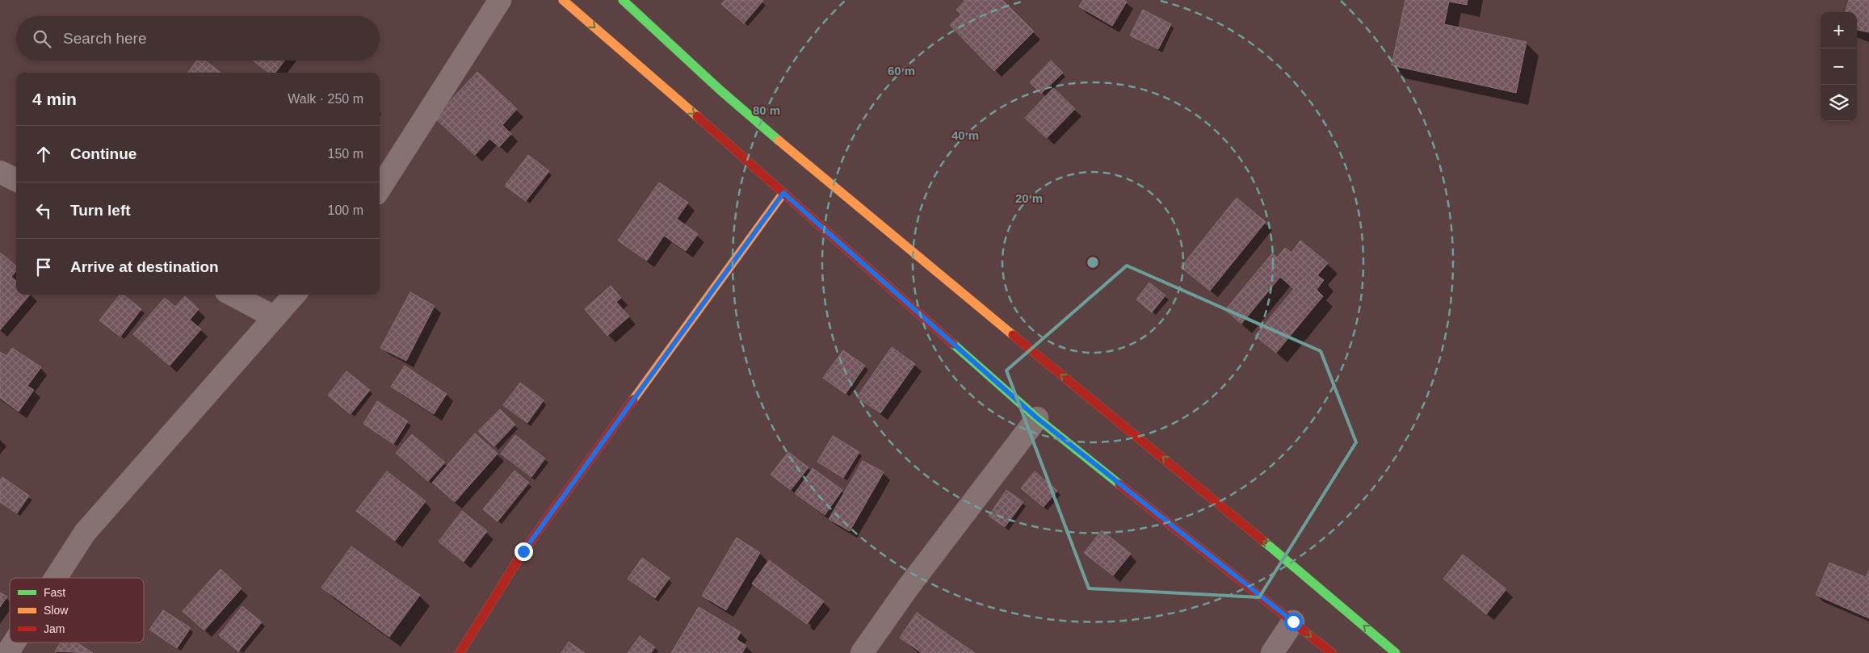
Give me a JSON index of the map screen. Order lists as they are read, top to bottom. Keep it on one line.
{"legend":["Fast","Slow","Jam"],"page":{"map_buttons":["+","−"],"search":"Search here","heading":["4 min","Walk · 250 m"],"list":[["Continue","150 m"],["Turn left","100 m"],"Arrive at destination"]},"rings":["60 m","80 m","40 m","20 m"]}
